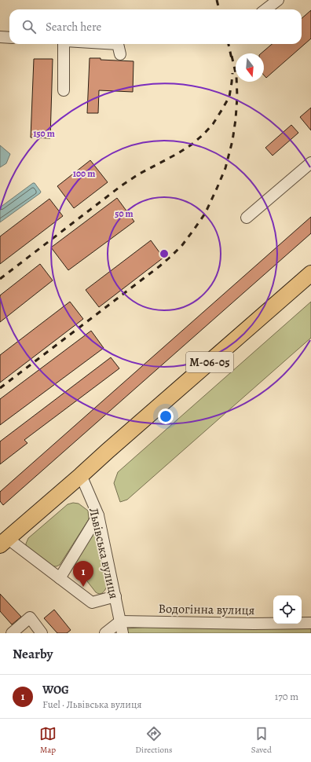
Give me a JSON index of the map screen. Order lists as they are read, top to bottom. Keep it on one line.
{"streets":{"highway":["М-06-05"],"street":["Львівська вулиця","Водогінна вулиця"]},"crossings":[["М-06-05","Львівська вулиця"],["Львівська вулиця","Водогінна вулиця"]],"north":"bottom","page":{"search":"Search here","pins":"1","heading":"Nearby","list":[{"mark":"1","name":"WOG","note":"Fuel · Львівська вулиця","value":"170 m"}],"nav":["Map","Directions","Saved"]},"rings":["150 m","100 m","50 m"]}
